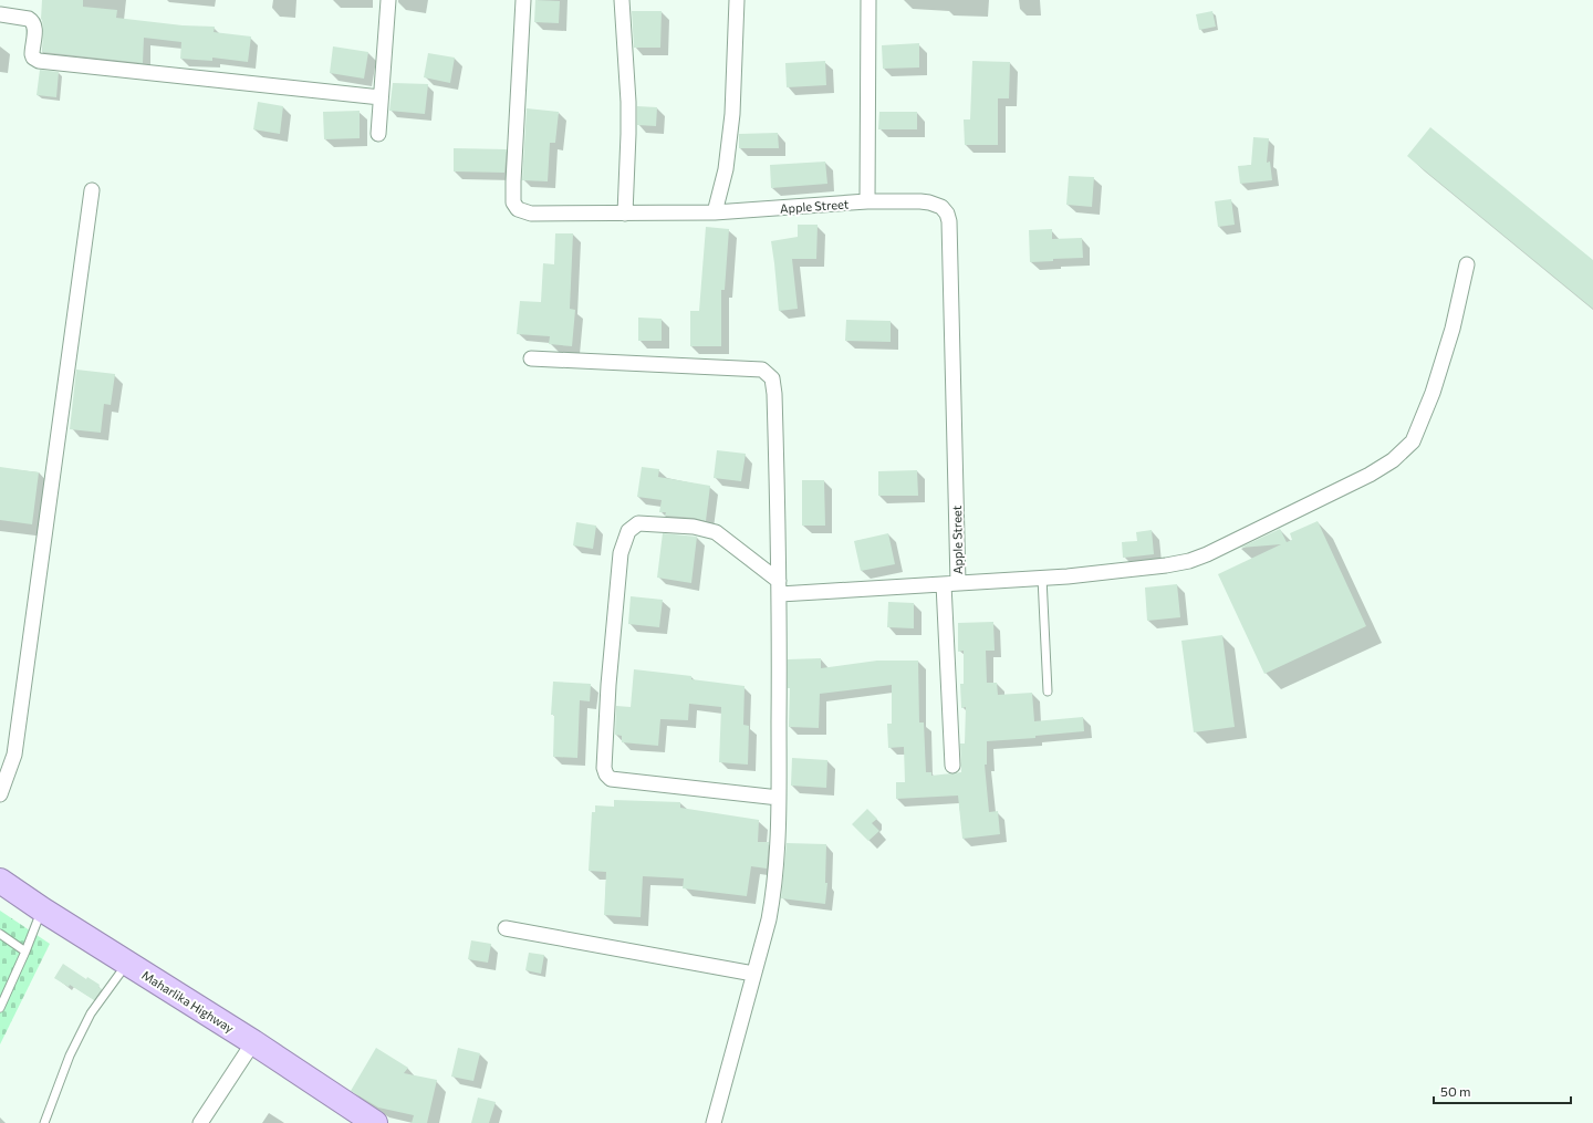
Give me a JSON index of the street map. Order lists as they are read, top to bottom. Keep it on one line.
{"streets":{"highway":["Maharlika Highway"],"street":["Apple Street"]},"scale_bar":"50 m"}
